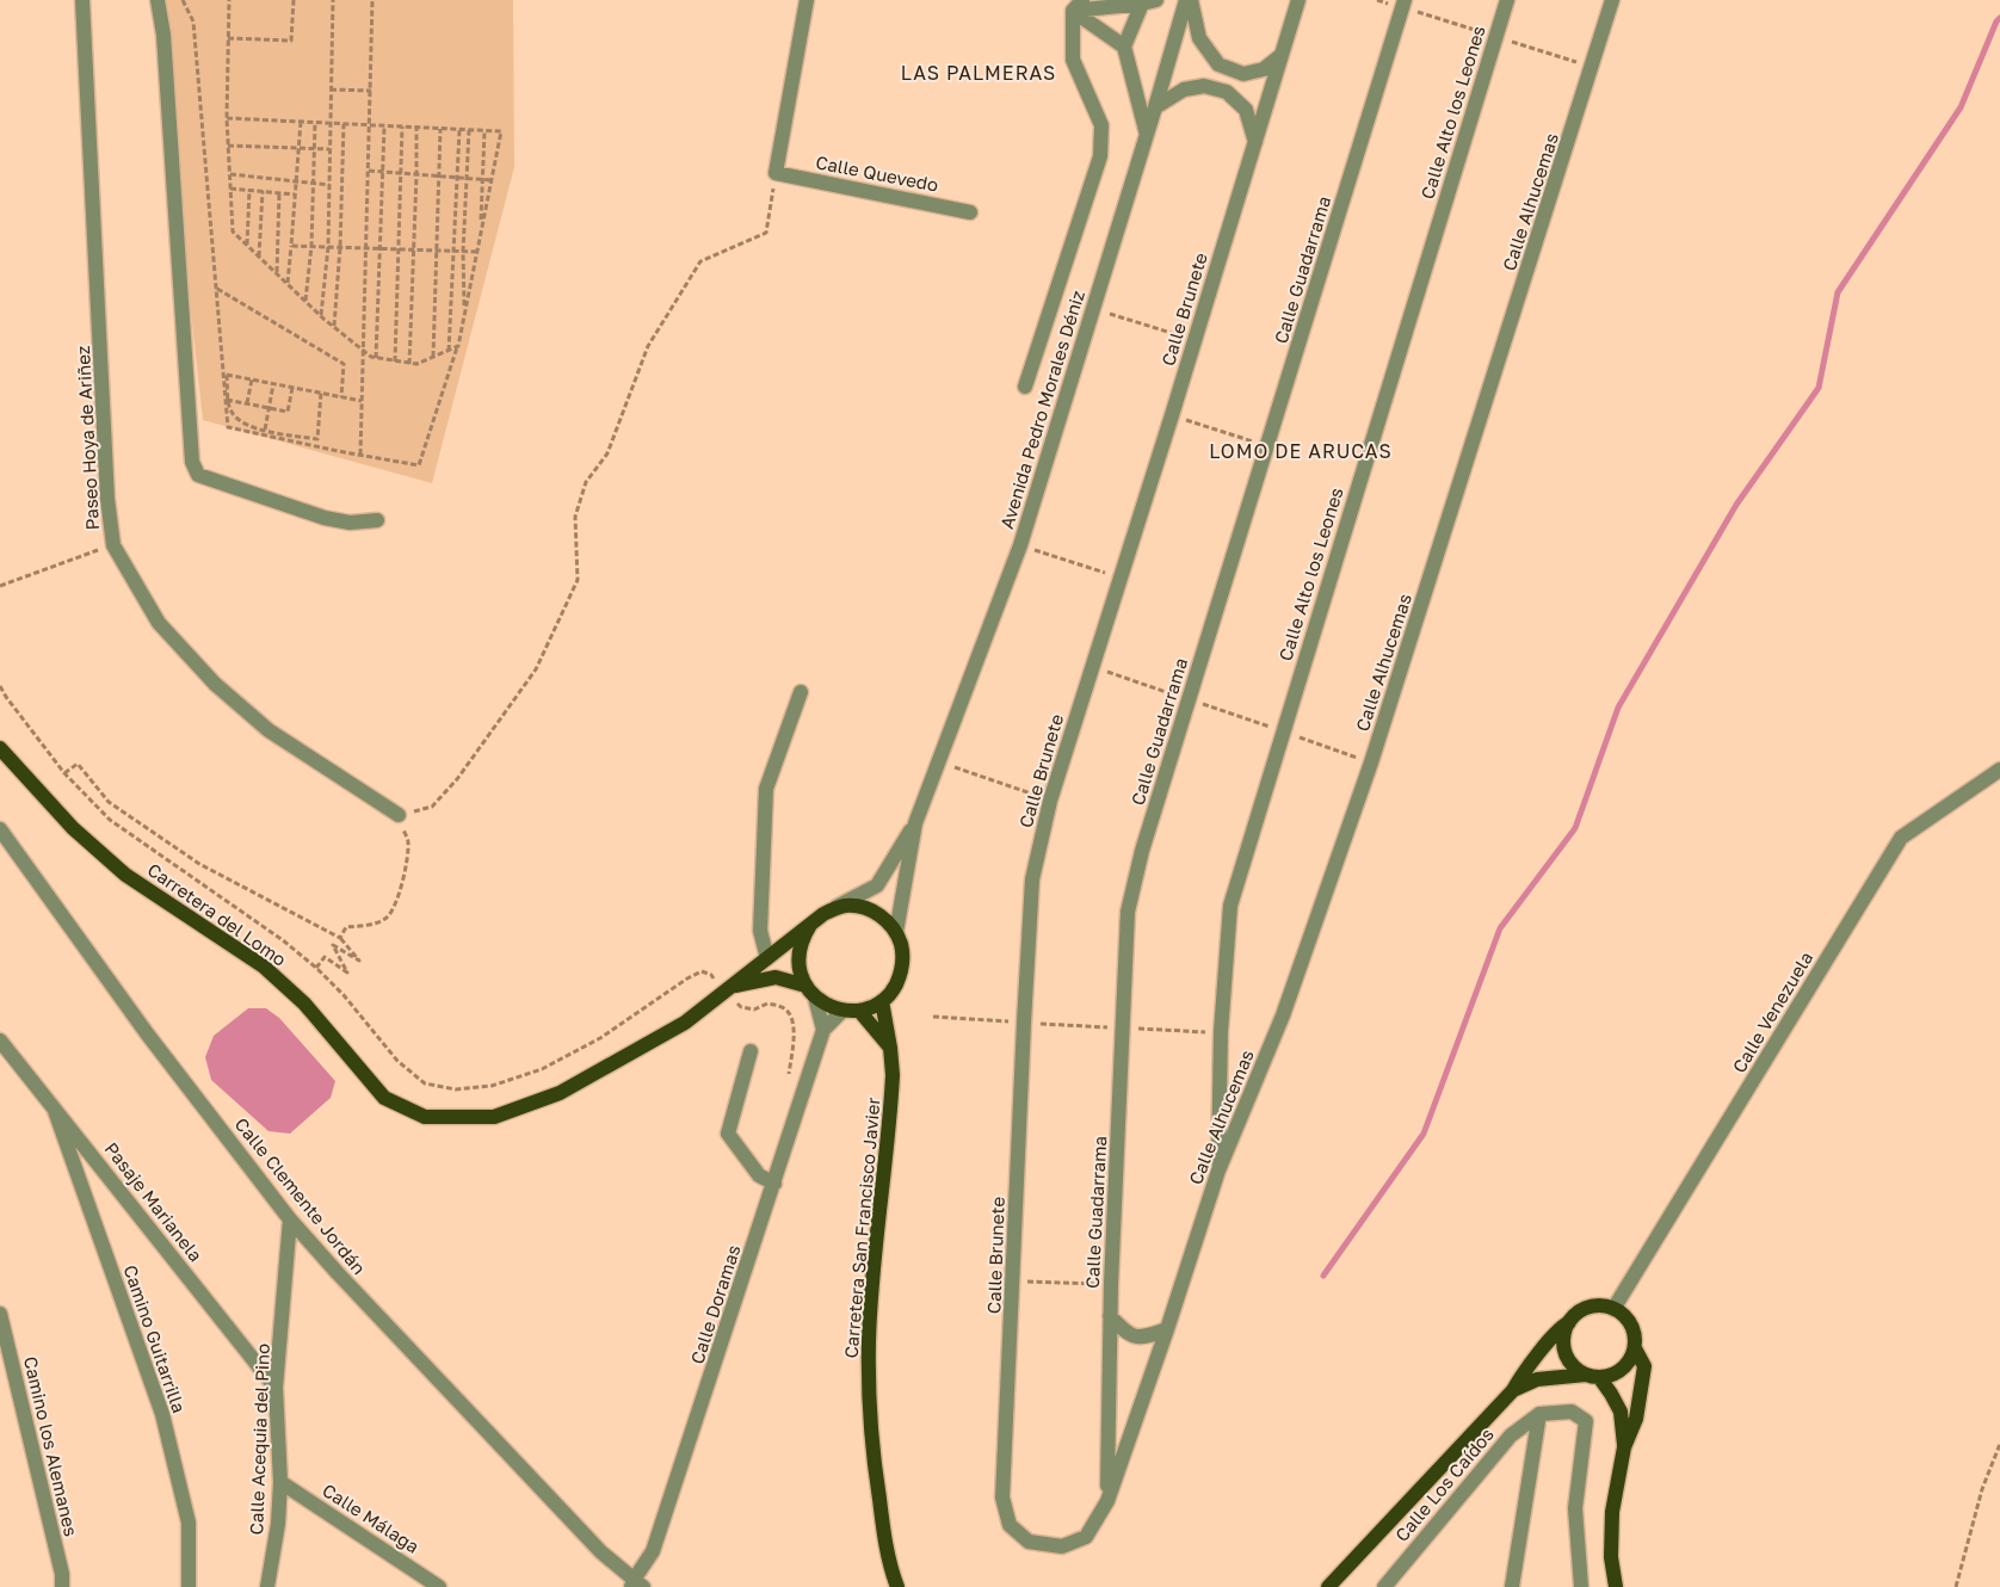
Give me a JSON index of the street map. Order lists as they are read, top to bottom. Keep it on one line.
{"streets":{"main road":["Carretera del Lomo","Carretera San Francisco Javier"],"street":["Calle Alto los Leones","Calle Quevedo","Calle Alhucemas","Calle Guadarrama","Calle Brunete","Avenida Pedro Morales Déniz","Paseo Hoya de Ariñez","Calle Venezuela","Calle Clemente Jordán","Pasaje Marianela","Calle Doramas","Camino Guitarrilla","Calle Acequia del Pino","Camino los Alemanes","Calle Los Caídos","Calle Málaga"]},"crossings":[["Calle Alto los Leones","Calle Alhucemas"],["Calle Alhucemas","Calle Guadarrama"],["Calle Alhucemas","Calle Brunete"],["Carretera del Lomo","Carretera San Francisco Javier"],["Calle Clemente Jordán","Calle Doramas"],["Calle Clemente Jordán","Calle Acequia del Pino"],["Pasaje Marianela","Camino Guitarrilla"],["Pasaje Marianela","Calle Acequia del Pino"],["Calle Acequia del Pino","Calle Málaga"]],"districts":["LAS PALMERAS","LOMO DE ARUCAS"]}
